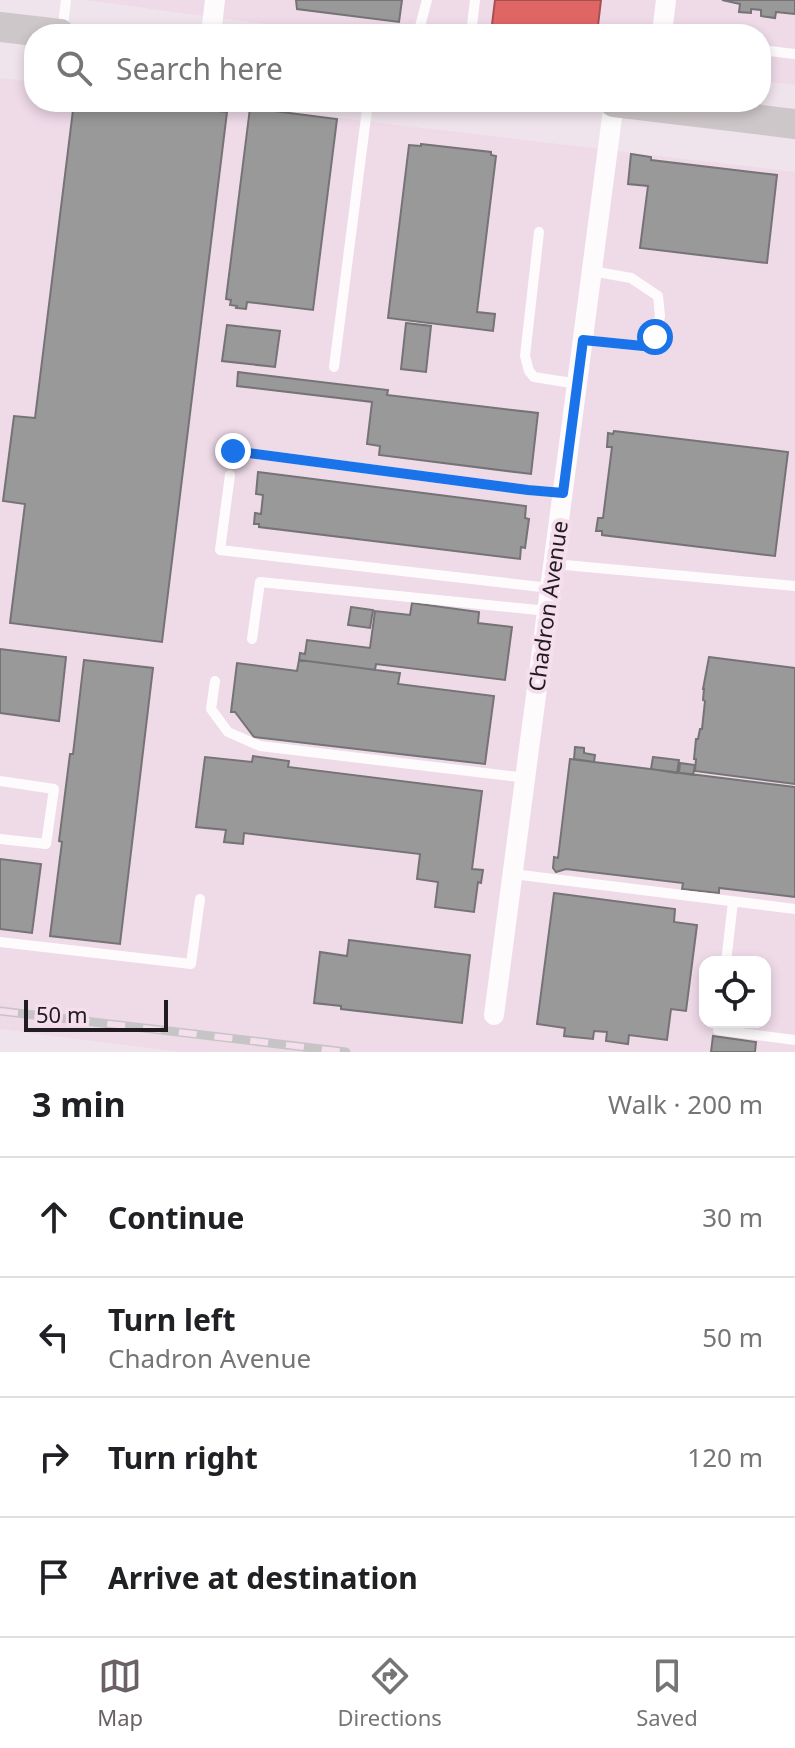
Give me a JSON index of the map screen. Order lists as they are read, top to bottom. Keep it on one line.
{"streets":{"street":["Chadron Avenue"]},"scale_bar":"50 m","page":{"search":"Search here","scale":"50 m","heading":["3 min","Walk · 200 m"],"list":[["Continue","30 m"],["Turn left","Chadron Avenue","50 m"],["Turn right","120 m"],"Arrive at destination"],"nav":["Map","Directions","Saved"]}}
